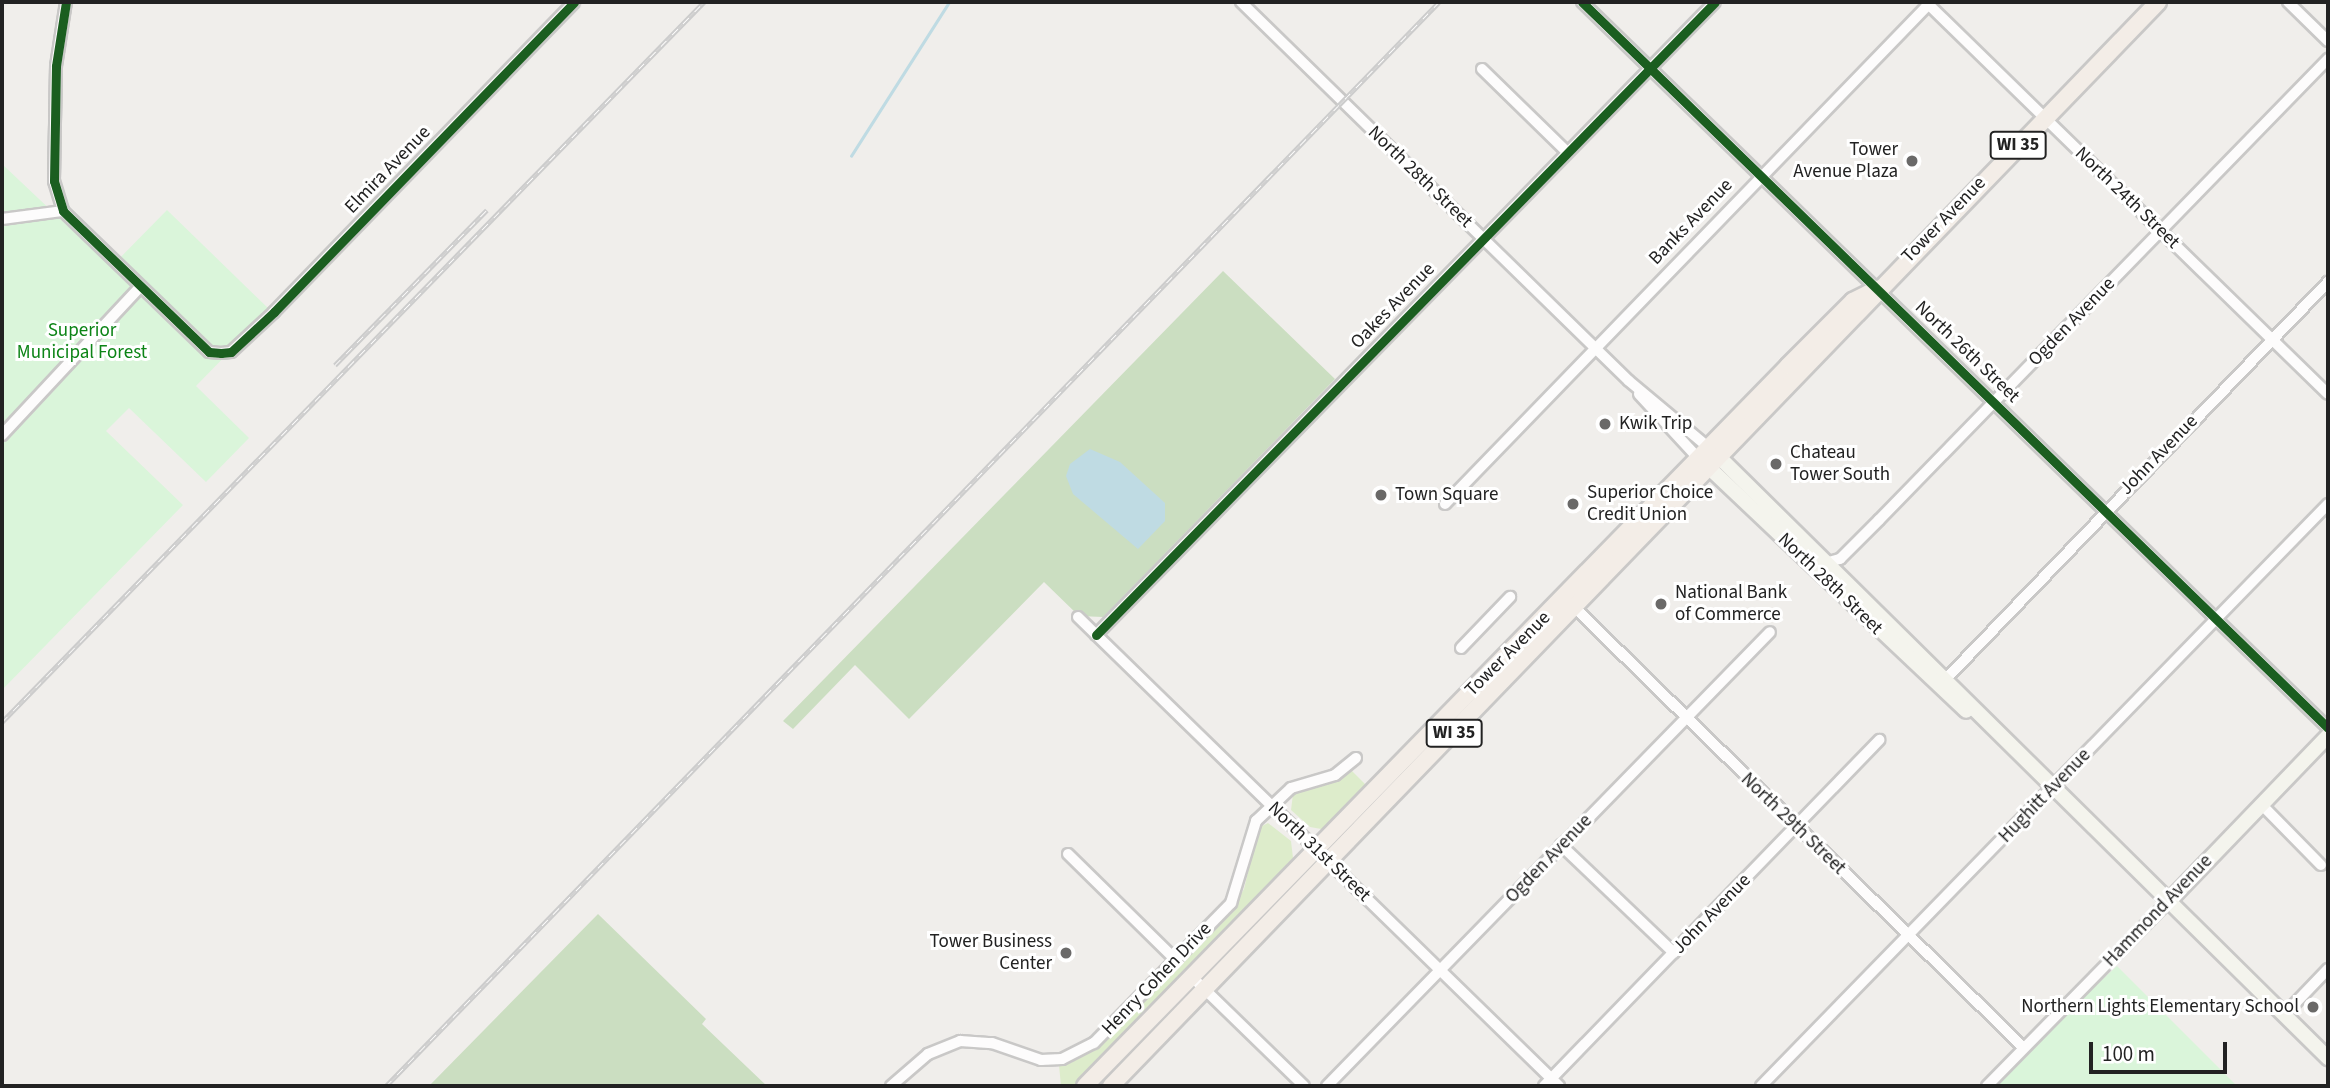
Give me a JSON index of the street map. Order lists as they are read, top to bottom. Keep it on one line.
{"streets":{"main road":["WI 35","North 28th Street","Tower Avenue","Hammond Avenue"],"street":["Elmira Avenue","North 24th Street","Banks Avenue","Oakes Avenue","Ogden Avenue","North 26th Street","John Avenue","Hughitt Avenue","North 29th Street","North 31st Street","Henry Cohen Drive"]},"crossings":[["North 28th Street","Tower Avenue"],["North 28th Street","Banks Avenue"],["North 28th Street","Oakes Avenue"],["North 28th Street","Ogden Avenue"],["North 28th Street","John Avenue"],["North 28th Street","Hughitt Avenue"],["North 28th Street","Hammond Avenue"],["North 24th Street","Tower Avenue"],["North 24th Street","Banks Avenue"],["North 24th Street","Ogden Avenue"],["North 24th Street","John Avenue"],["Tower Avenue","North 26th Street"],["Tower Avenue","North 29th Street"],["Tower Avenue","North 31st Street"],["Banks Avenue","North 26th Street"],["Oakes Avenue","North 26th Street"],["Oakes Avenue","North 31st Street"],["Ogden Avenue","North 26th Street"],["Ogden Avenue","North 29th Street"],["Ogden Avenue","North 31st Street"],["North 26th Street","John Avenue"],["North 26th Street","Hughitt Avenue"],["John Avenue","North 29th Street"],["John Avenue","North 31st Street"],["Hughitt Avenue","North 29th Street"],["North 29th Street","Hammond Avenue"],["North 31st Street","Henry Cohen Drive"]],"parks":["Superior Municipal Forest"],"places":["Tower Avenue Plaza","Kwik Trip","Chateau Tower South","Town Square","Superior Choice Credit Union","National Bank of Commerce","Tower Business Center","Northern Lights Elementary School"],"scale_bar":"100 m"}
